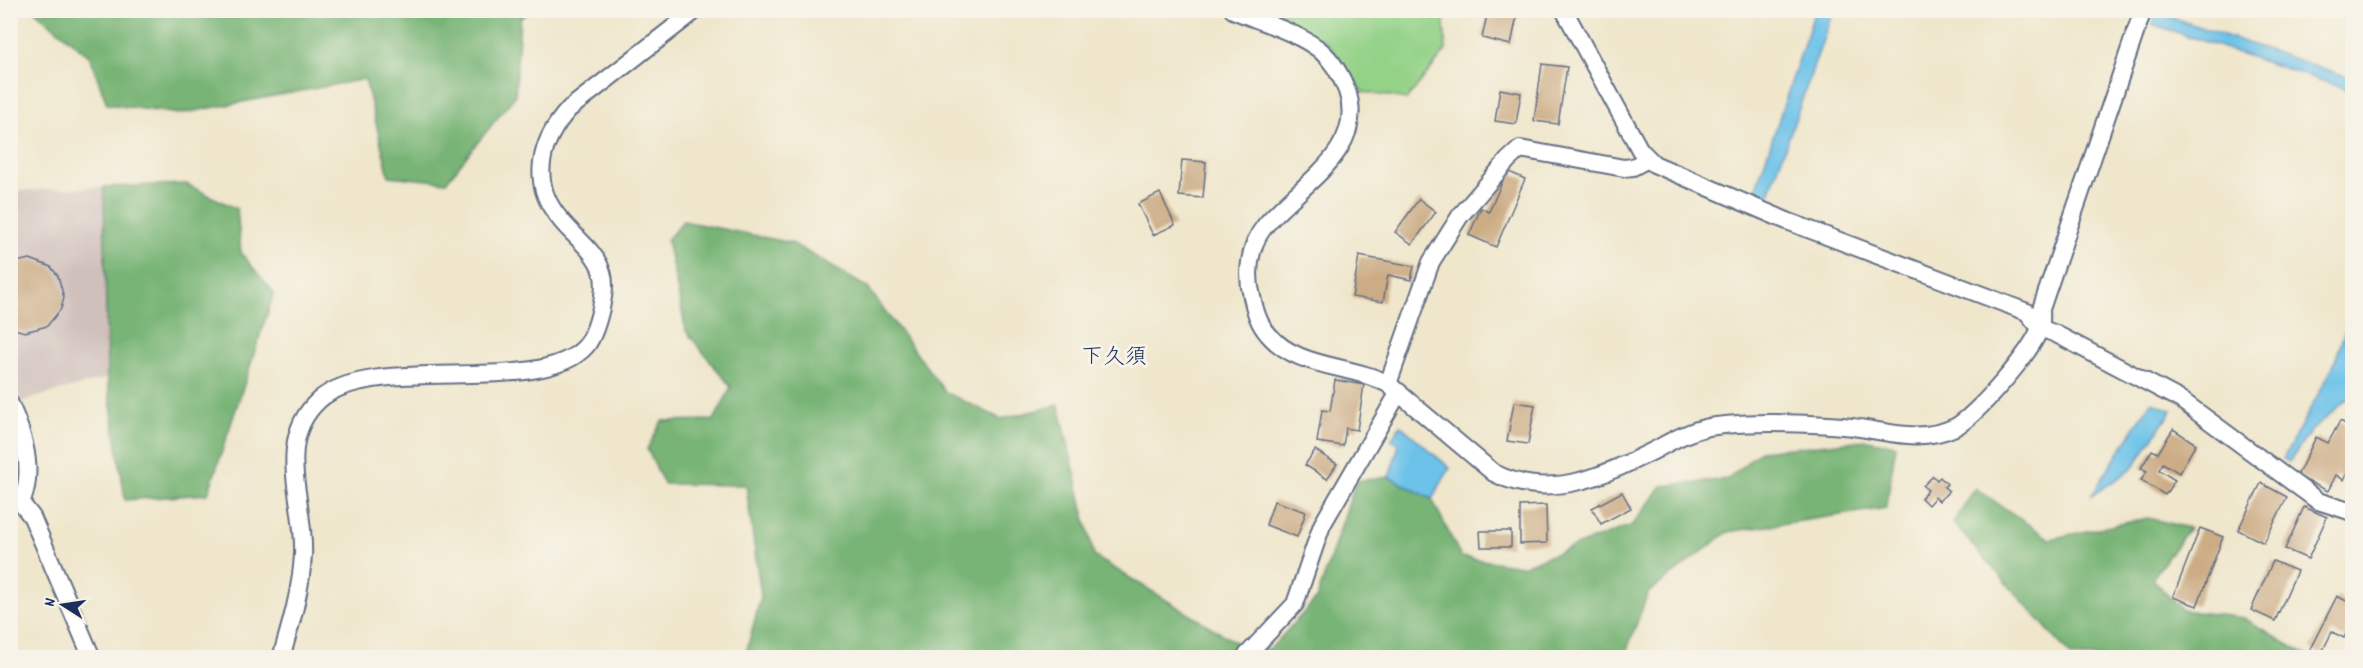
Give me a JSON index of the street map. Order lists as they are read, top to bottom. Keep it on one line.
{"districts":["下久須"],"north":"left"}
